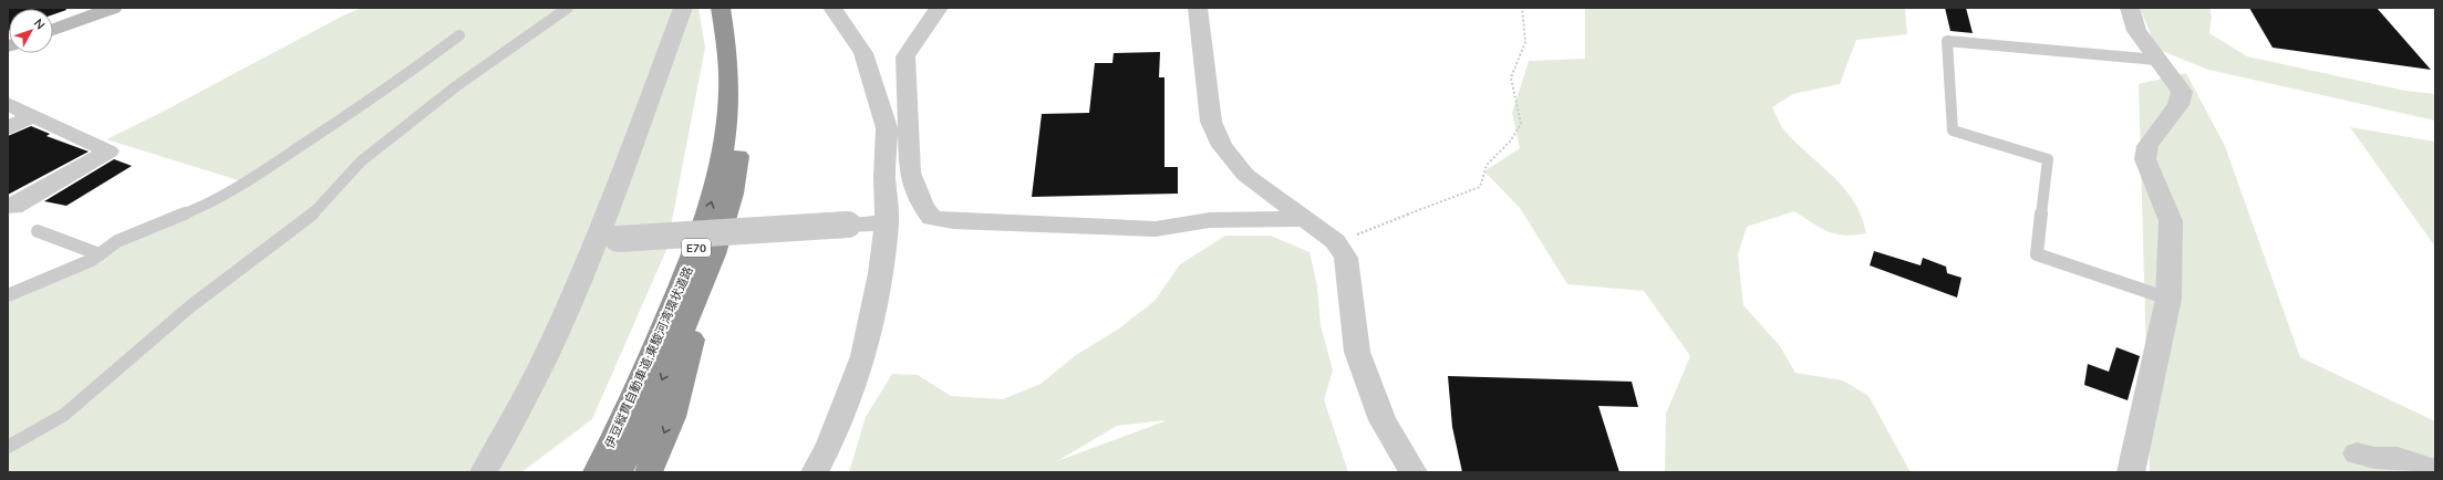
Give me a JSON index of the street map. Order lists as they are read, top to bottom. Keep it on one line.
{"streets":{"highway":["E70","伊豆縦貫自動車道;東駿河湾環状道路"]},"north":"top right"}
